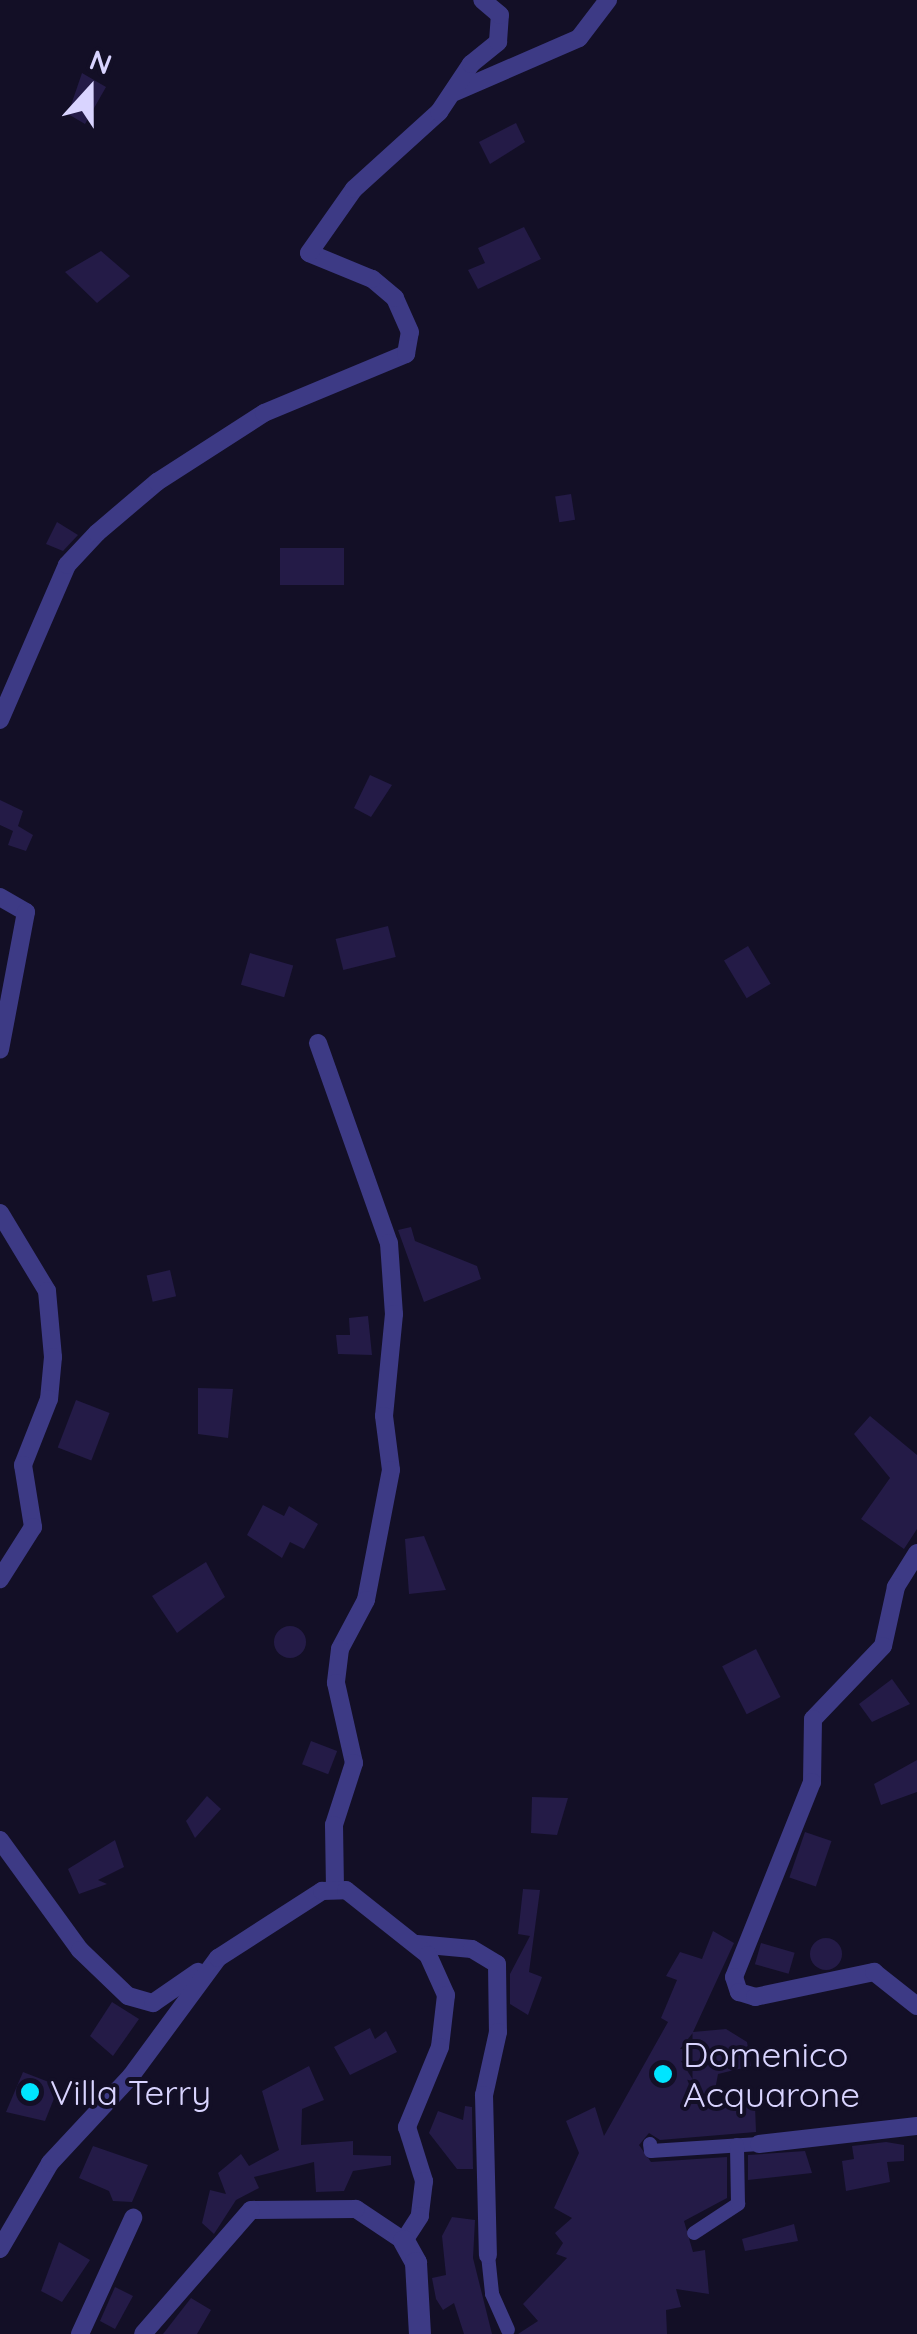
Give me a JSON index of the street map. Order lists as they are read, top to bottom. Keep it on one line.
{"places":["Domenico Acquarone","Villa Terry"],"north":"top"}
